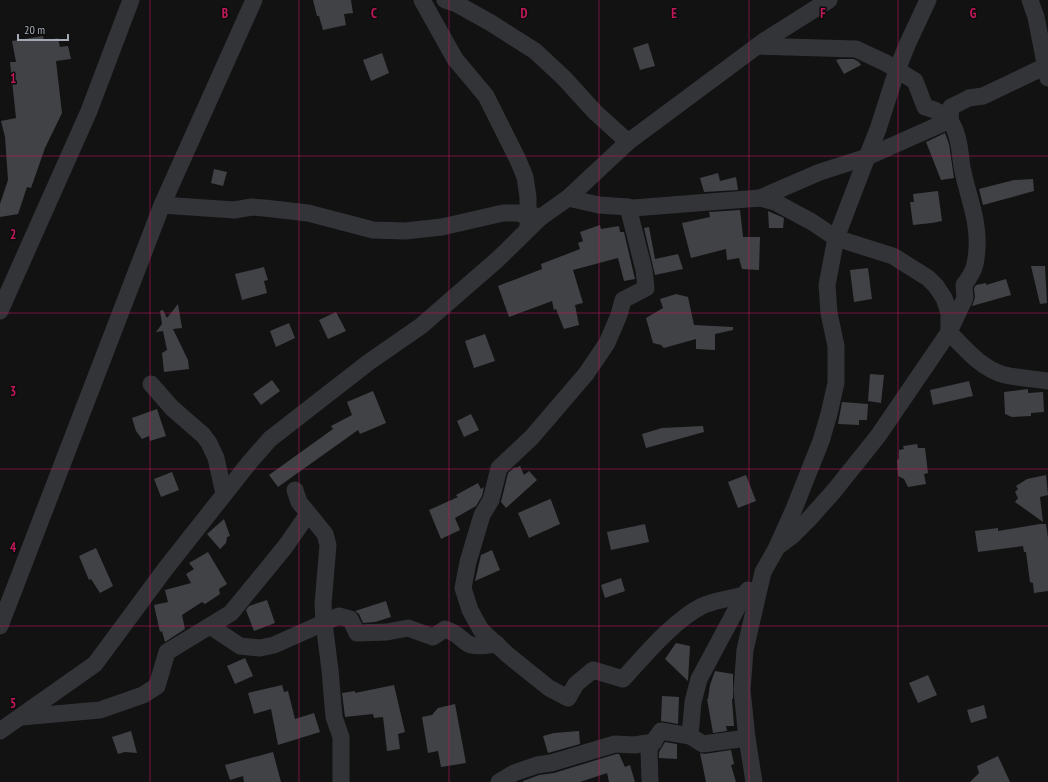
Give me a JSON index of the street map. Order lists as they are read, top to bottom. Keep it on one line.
{"scale_bar":"20 m","grid":{"columns":["B","C","D","E","F","G"],"rows":["1","2","3","4","5"]}}
